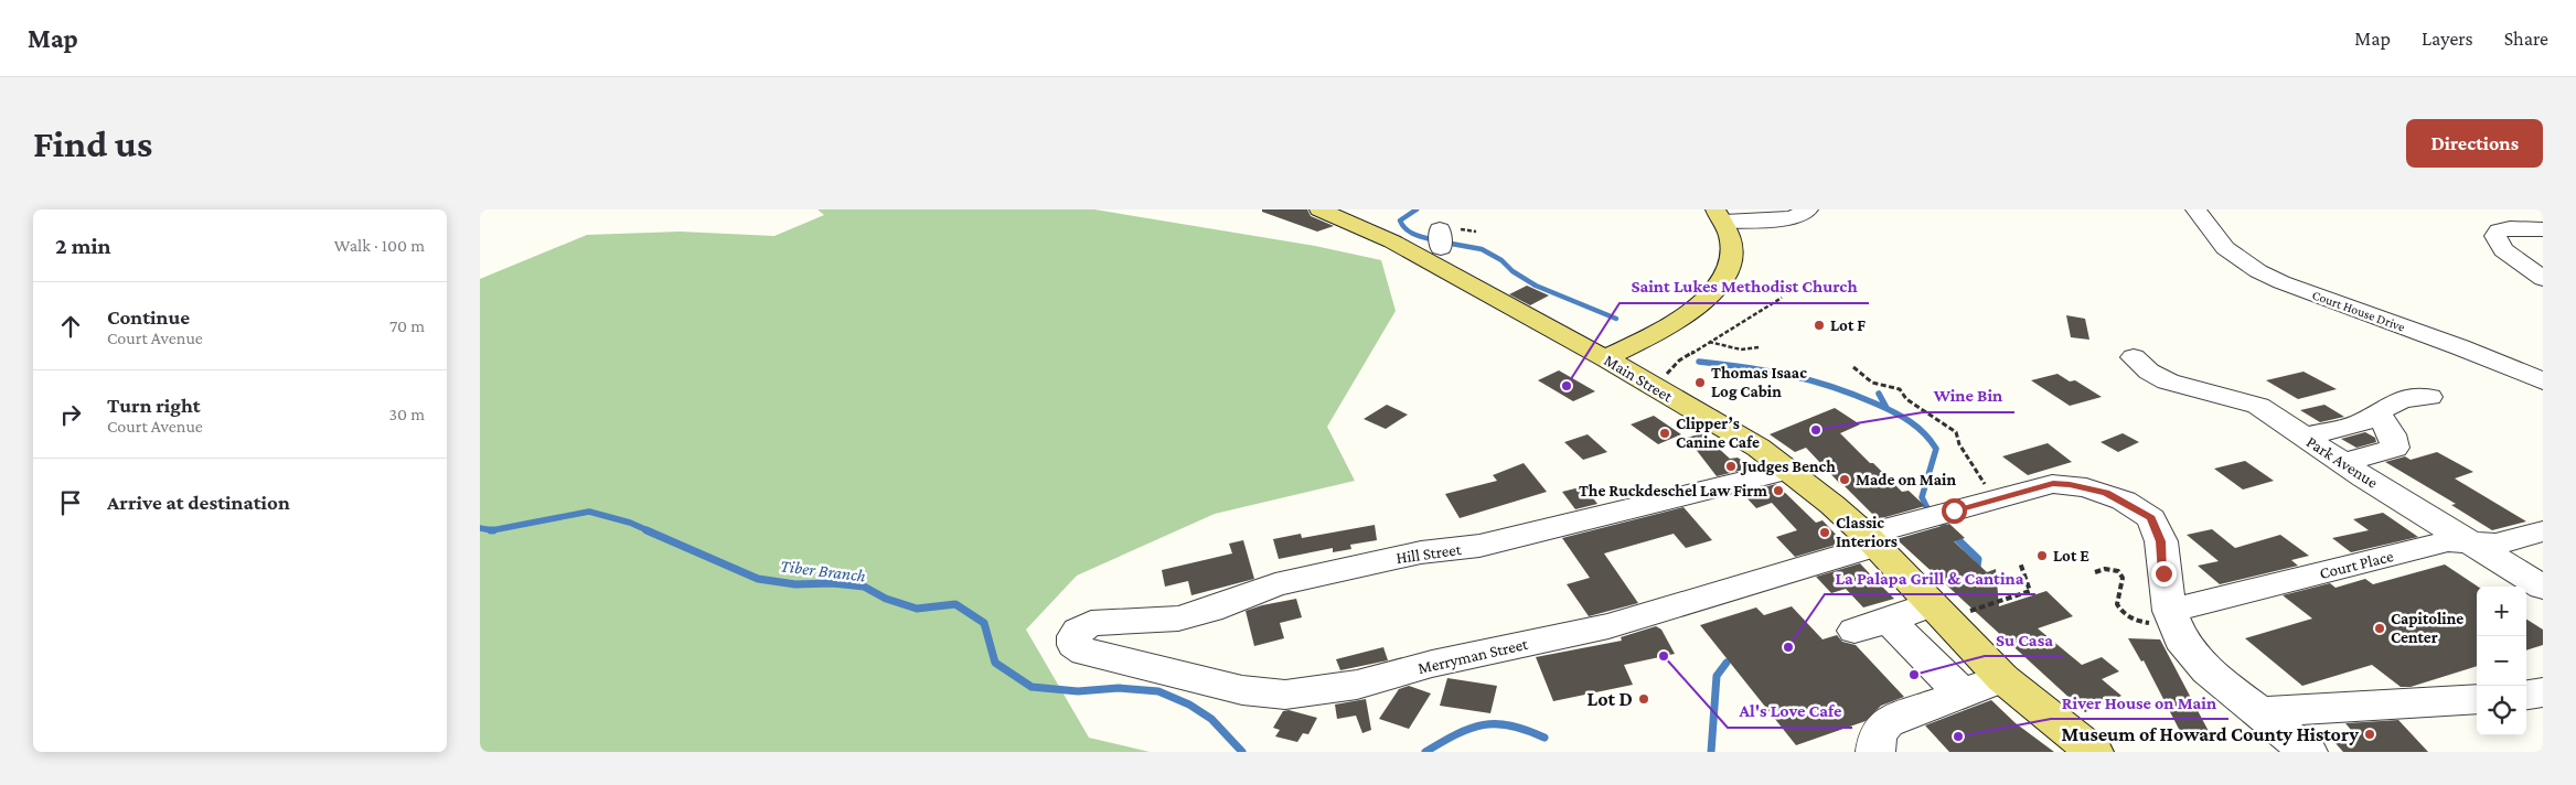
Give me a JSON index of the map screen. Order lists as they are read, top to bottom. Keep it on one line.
{"streets":{"main road":["Main Street"],"street":["Court House Drive","Park Avenue","Hill Street","Court Place","Merryman Street"]},"crossings":[["Main Street","Hill Street"],["Main Street","Merryman Street"],["Park Avenue","Court Place"],["Hill Street","Merryman Street"]],"water":["Tiber Branch"],"places":["Lot F","Thomas Isaac Log Cabin","Saint Lukes Methodist Church","Wine Bin","Clipper’s Canine Cafe","Judges Bench","Made on Main","The Ruckdeschel Law Firm","Classic Interiors","Lot E","Capitoline Center","La Palapa Grill & Cantina","Al's Love Cafe","Su Casa","Lot D","Museum of Howard County History","River House on Main"],"page":{"header":"Map","nav":["Map","Layers","Share"],"buttons":"Directions","title":"Find us","heading":["2 min","Walk · 100 m"],"list":[["Continue","Court Avenue","70 m"],["Turn right","Court Avenue","30 m"],"Arrive at destination"],"map_buttons":["+","−"]}}
